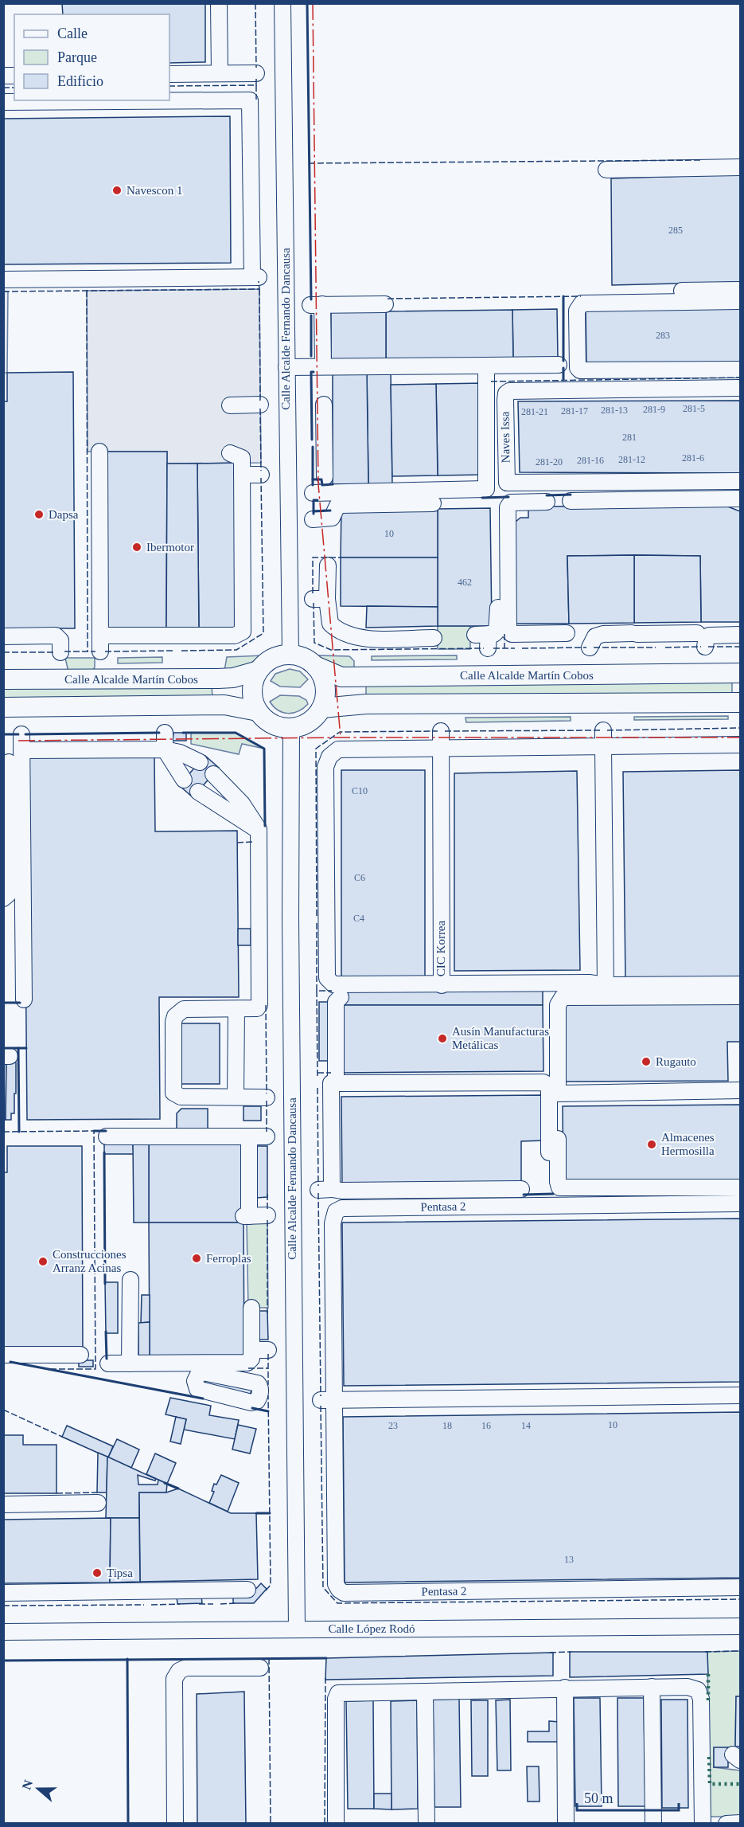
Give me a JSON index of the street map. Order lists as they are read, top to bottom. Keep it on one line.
{"streets":{"main road":["Calle Alcalde Martín Cobos"],"street":["Calle Alcalde Fernando Dancausa","Naves Issa","CIC Korrea","Pentasa 2","Calle López Rodó"]},"crossings":[["Calle Alcalde Fernando Dancausa","Calle Alcalde Martín Cobos"],["Calle Alcalde Fernando Dancausa","Calle López Rodó"]],"places":["Navescon 1","Dapsa","Ibermotor","Ausín Manufacturas Metálicas","Rugauto","Almacenes Hermosilla","Ferroplas","Construcciones Arranz Acinas","Tipsa"],"house_numbers":["285","283","281-5","281-9","281-13","281-17","281-21","281","281-6","281-12","281-16","281-20","10","462","C10","C6","C4","10","23","18","16","14","13"],"legend":["Calle","Parque","Edificio"],"scale_bar":"50 m","north":"left"}
